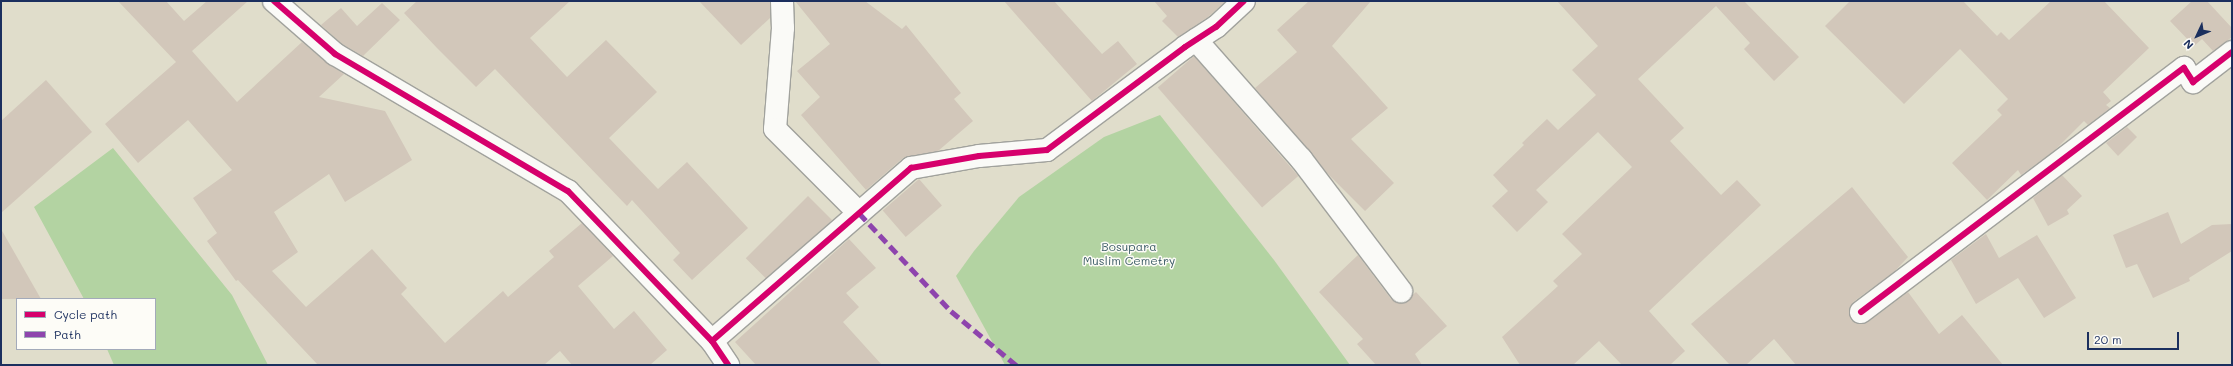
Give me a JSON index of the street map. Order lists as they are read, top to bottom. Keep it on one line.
{"parks":["Bosupara Muslim Cemetry"],"legend":["Cycle path","Path"],"scale_bar":"20 m","north":"bottom left"}
